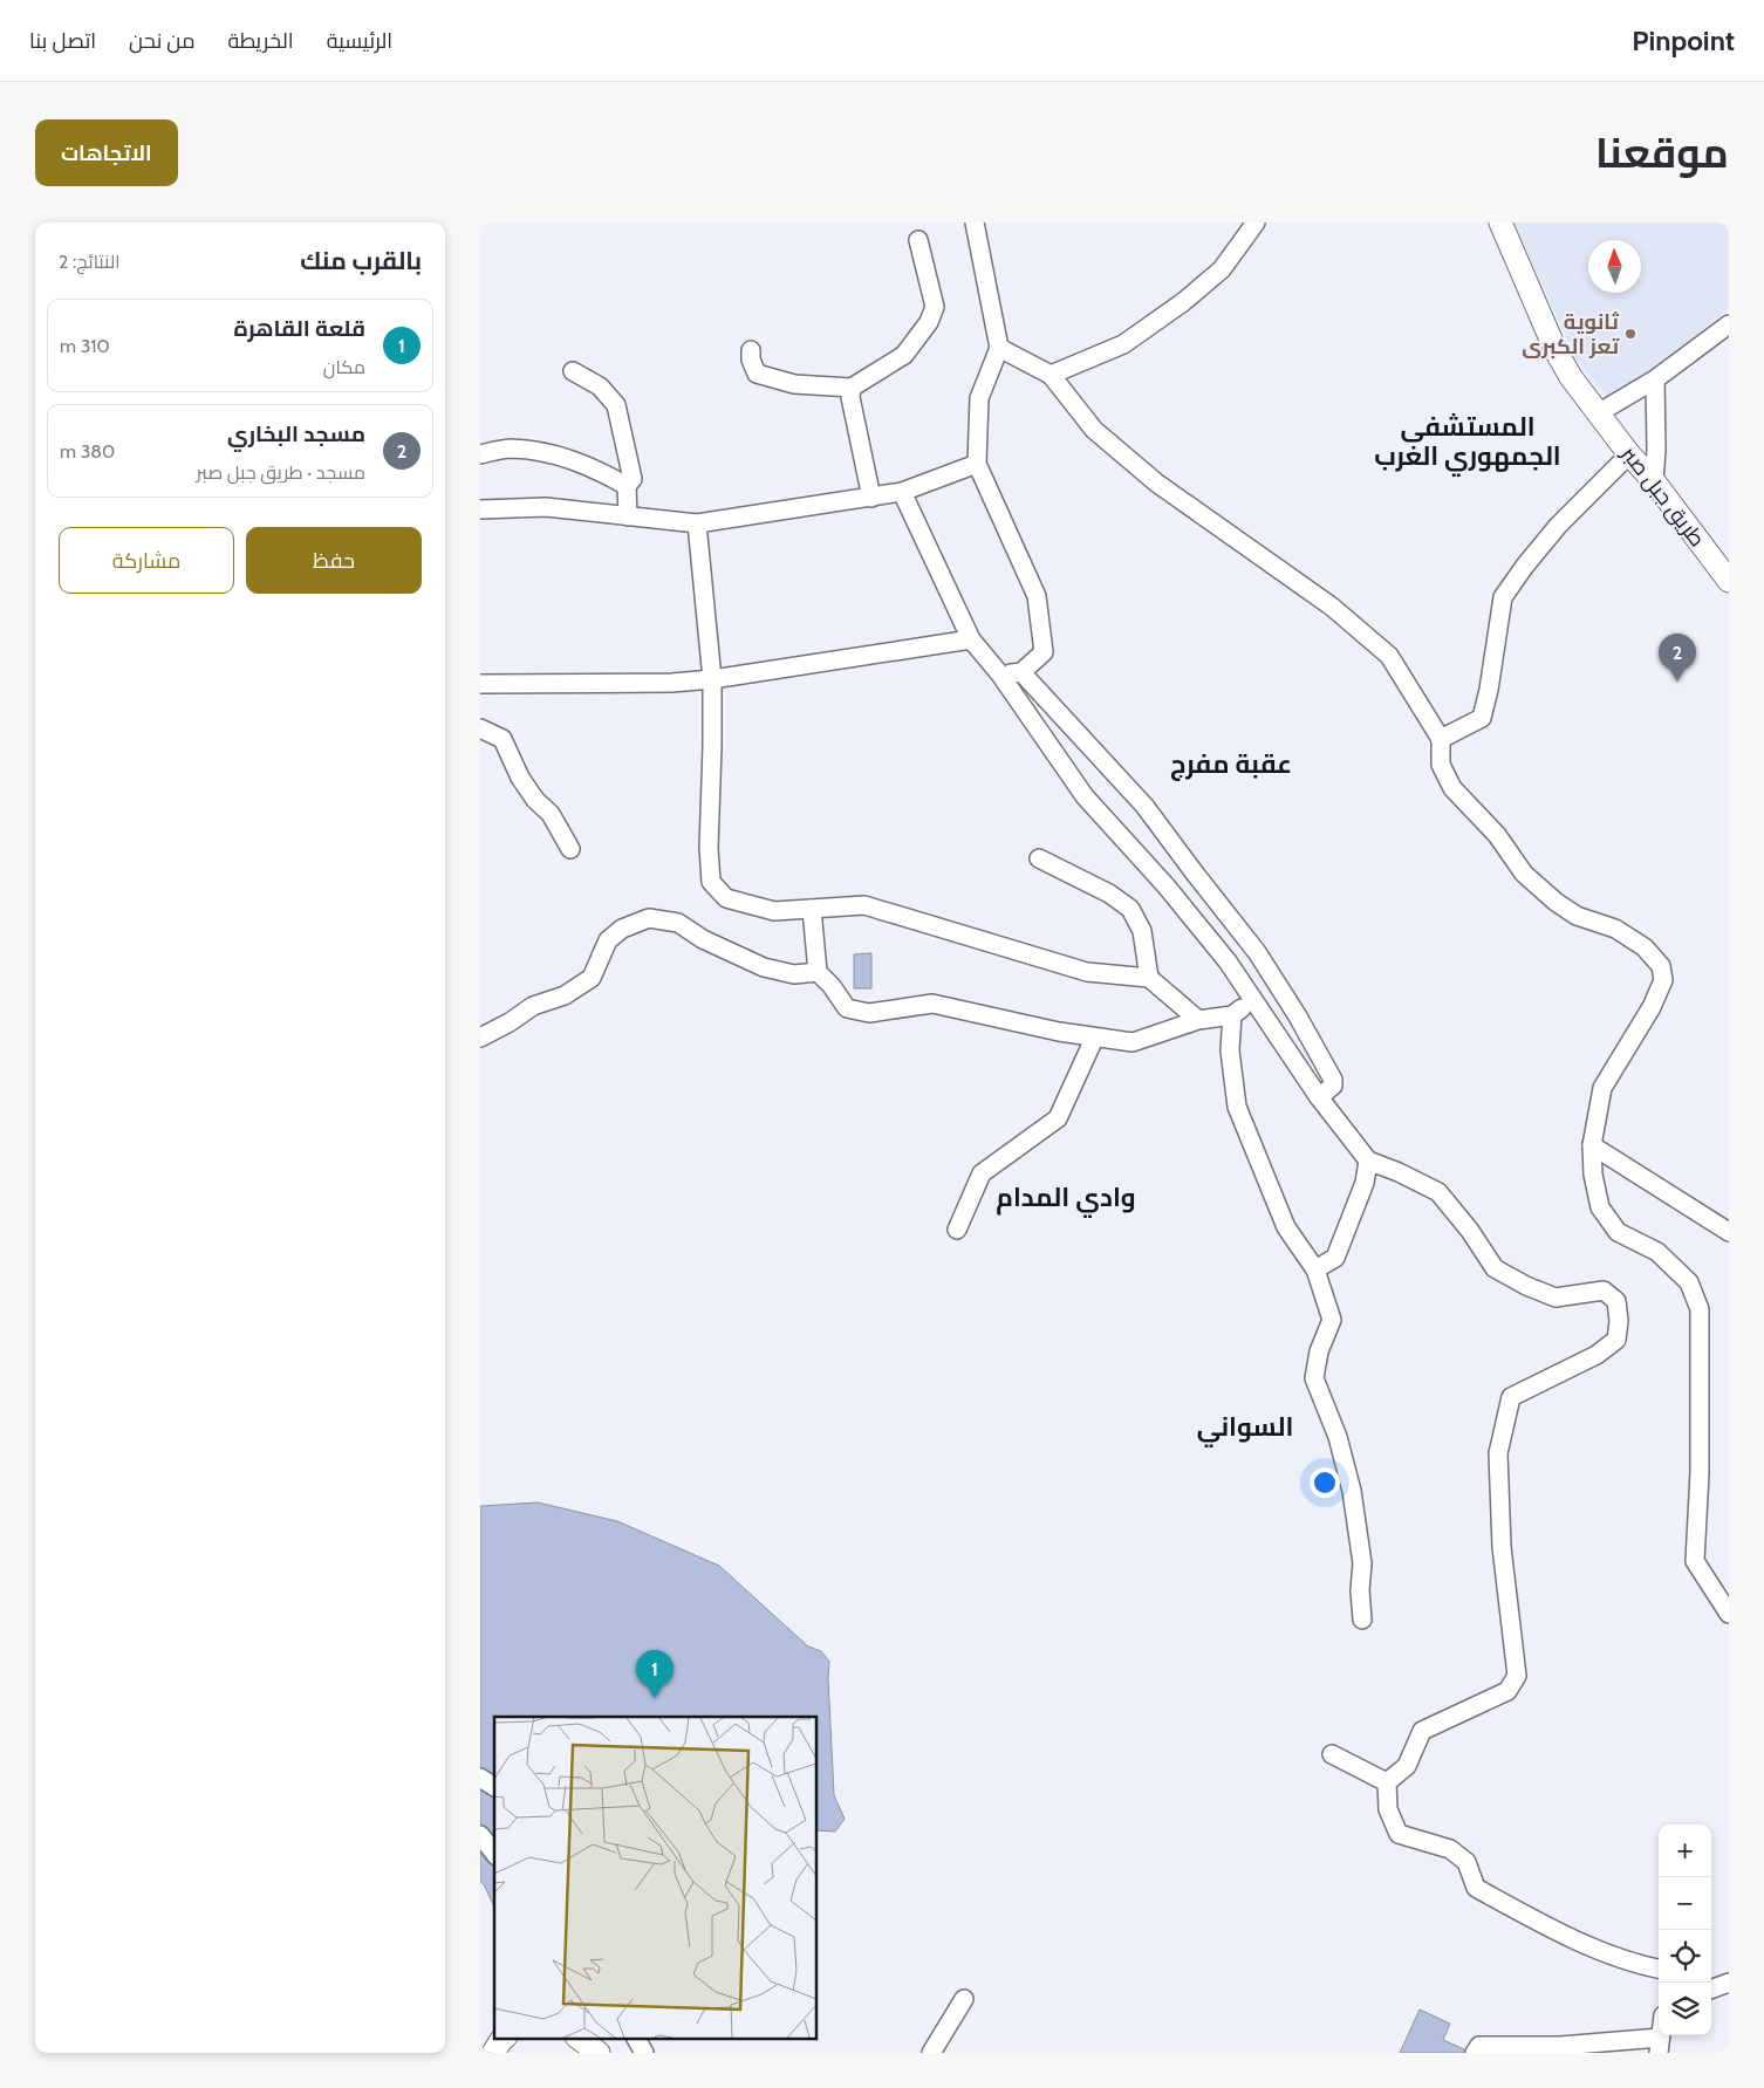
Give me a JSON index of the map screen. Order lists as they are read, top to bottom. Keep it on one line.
{"streets":{"street":["طريق جبل صبر"]},"districts":["المستشفى الجمهوري الغرب","عقبة مفرج","وادي المدام","السواني"],"places":["ثانوية تعز الكبرى"],"north":"top","page":{"header":"Pinpoint","nav":["الرئيسية","الخريطة","من نحن","اتصل بنا"],"title":"موقعنا","buttons":["الاتجاهات",["حفظ","مشاركة"]],"heading":["بالقرب منك","النتائج: 2"],"list":[{"mark":"1","name":"قلعة القاهرة","note":"مكان","value":"310 m"},{"mark":"2","name":"مسجد البخاري","note":"مسجد · طريق جبل صبر","value":"380 m"}],"pins":["2","1"],"map_buttons":["+","−"]}}
